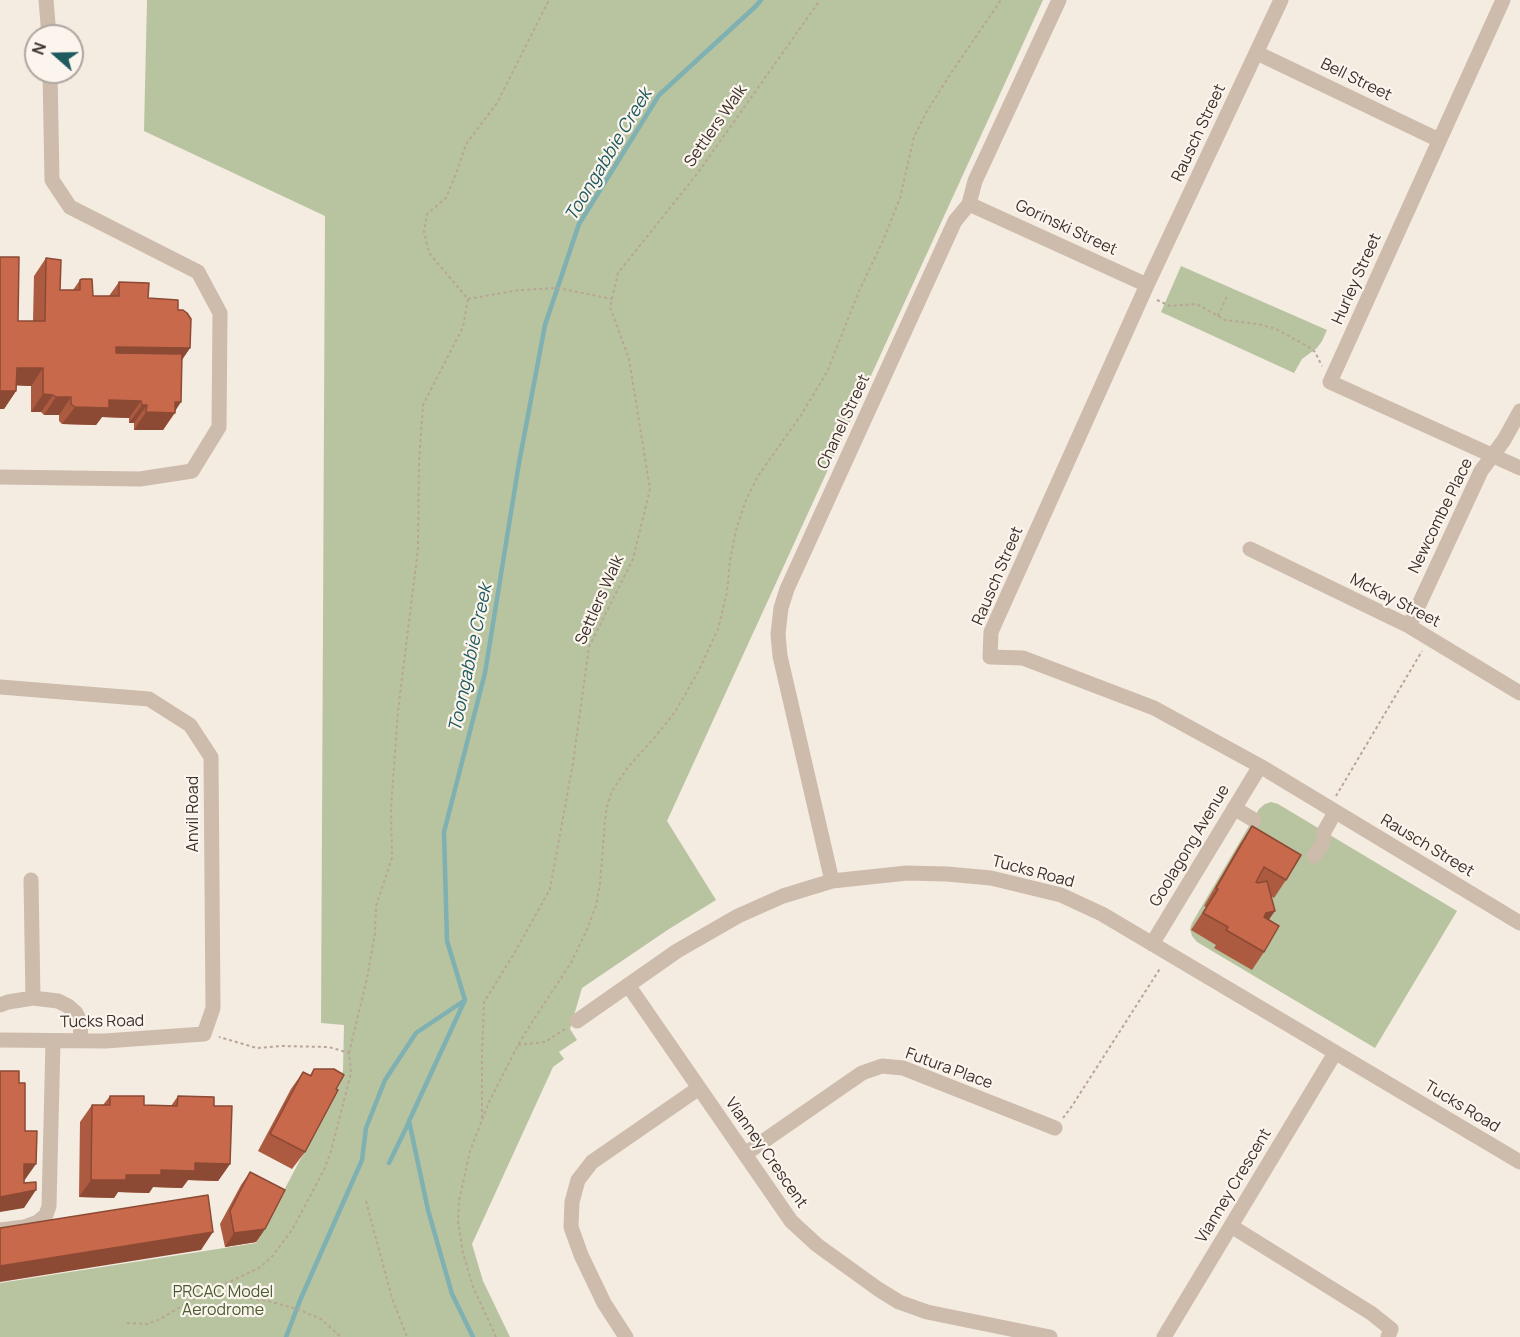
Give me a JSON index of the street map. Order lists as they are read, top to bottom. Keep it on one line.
{"streets":{"street":["Bell Street","Rausch Street","Gorinski Street","Hurley Street","Chanel Street","Newcombe Place","McKay Street","Anvil Road","Goolagong Avenue","Tucks Road","Futura Place","Vianney Crescent"],"path":["Settlers Walk"]},"crossings":[["Bell Street","Rausch Street"],["Bell Street","Hurley Street"],["Rausch Street","Gorinski Street"],["Rausch Street","Goolagong Avenue"],["Gorinski Street","Chanel Street"],["Chanel Street","Tucks Road"],["Newcombe Place","McKay Street"],["Anvil Road","Tucks Road"],["Goolagong Avenue","Tucks Road"],["Tucks Road","Vianney Crescent"],["Futura Place","Vianney Crescent"]],"water":["Toongabbie Creek"],"parks":["PRCAC Model Aerodrome"],"north":"left"}
